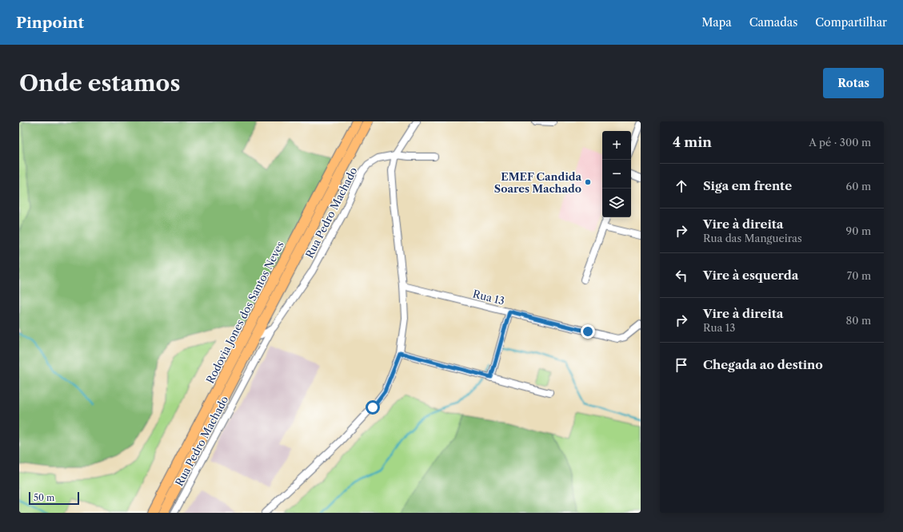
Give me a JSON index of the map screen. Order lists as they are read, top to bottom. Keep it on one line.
{"streets":{"main road":["Rodovia Jones dos Santos Neves"],"street":["Rua Pedro Machado","Rua 13"]},"crossings":[["Rua Pedro Machado","Rodovia Jones dos Santos Neves"]],"places":["EMEF Candida Soares Machado"],"scale_bar":"50 m","page":{"header":"Pinpoint","nav":["Mapa","Camadas","Compartilhar"],"buttons":"Rotas","title":"Onde estamos","heading":["4 min","A pé · 300 m"],"map_buttons":["+","−"],"list":[["Siga em frente","60 m"],["Vire à direita","Rua das Mangueiras","90 m"],["Vire à esquerda","70 m"],["Vire à direita","Rua 13","80 m"],"Chegada ao destino"],"scale":"50 m"}}
